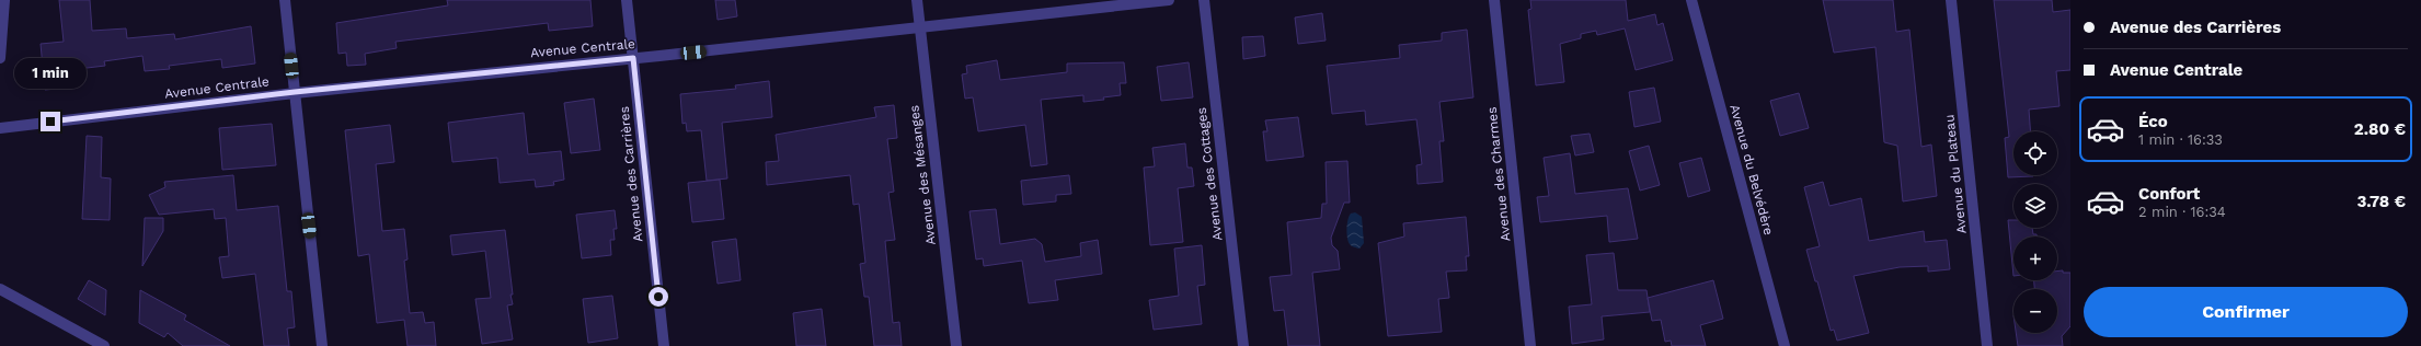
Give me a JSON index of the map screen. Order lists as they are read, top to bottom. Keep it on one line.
{"streets":{"street":["Avenue Centrale","Avenue du Belvédère","Avenue des Carrières","Avenue des Cottages","Avenue des Charmes","Avenue du Plateau","Avenue des Mésanges"]},"crossings":[["Avenue Centrale","Avenue des Carrières"],["Avenue Centrale","Avenue des Mésanges"]],"page":{"banner":["Avenue des Carrières","Avenue Centrale"],"bubble":"1 min","list":[{"name":"Éco","note":"1 min · 16:33","value":"2.80 €"},{"name":"Confort","note":"2 min · 16:34","value":"3.78 €"}],"map_buttons":["+","−"],"buttons":"Confirmer"}}
